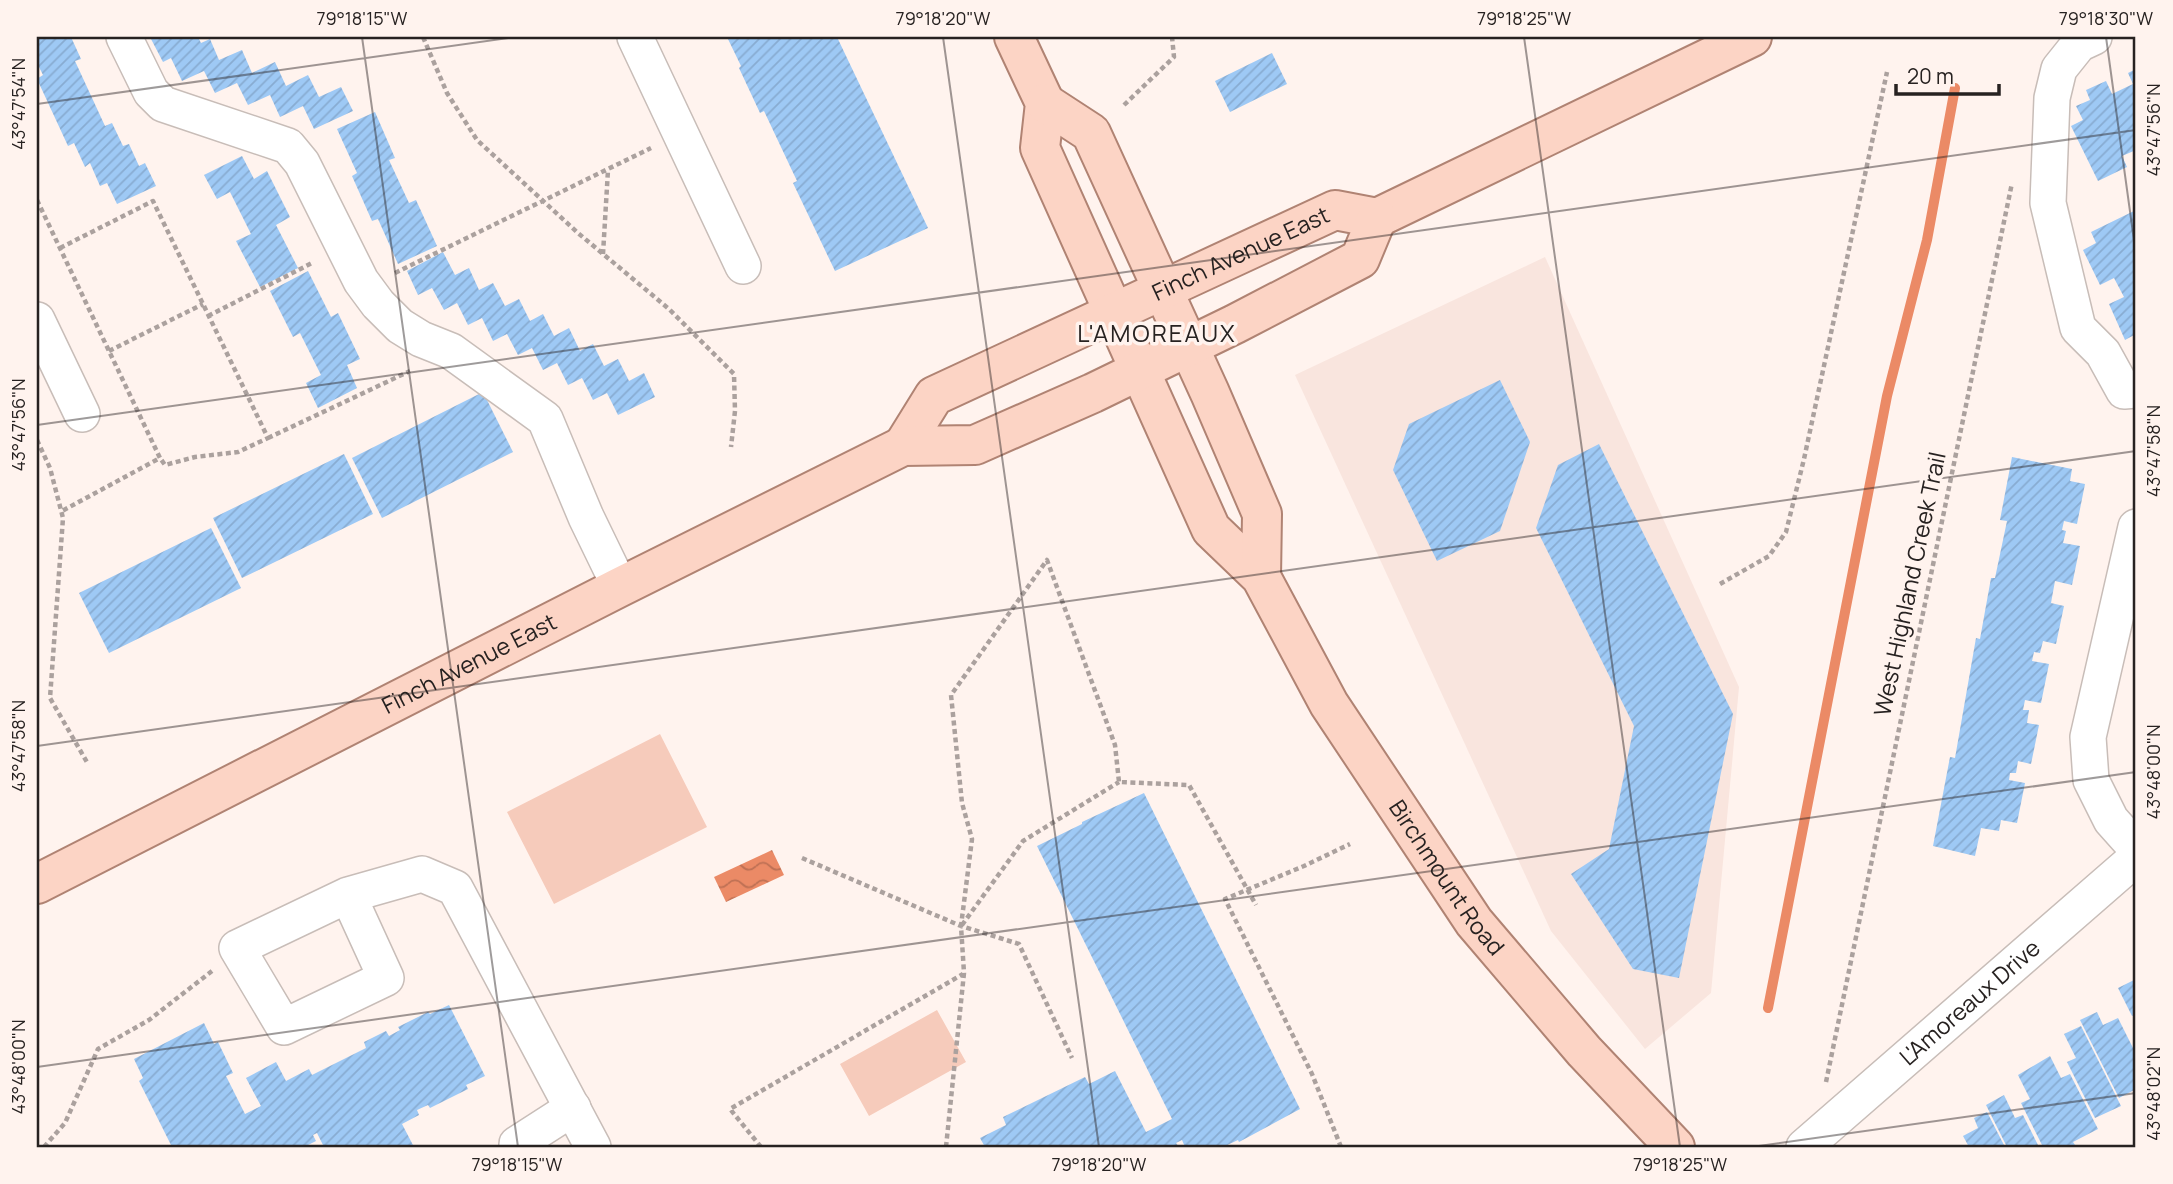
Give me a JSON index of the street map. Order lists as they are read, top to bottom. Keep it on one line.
{"streets":{"main road":["Finch Avenue East","Birchmount Road"],"street":["L'Amoreaux Drive"],"path":["West Highland Creek Trail"]},"crossings":[["Finch Avenue East","Birchmount Road"],["West Highland Creek Trail","L'Amoreaux Drive"]],"districts":["L'AMOREAUX"],"scale_bar":"20 m","coordinates":["79°18'15\"W","79°18'20\"W","79°18'25\"W","79°18'30\"W","43°47'54\"N","43°47'56\"N","43°47'58\"N","43°48'00\"N","43°48'02\"N"]}
